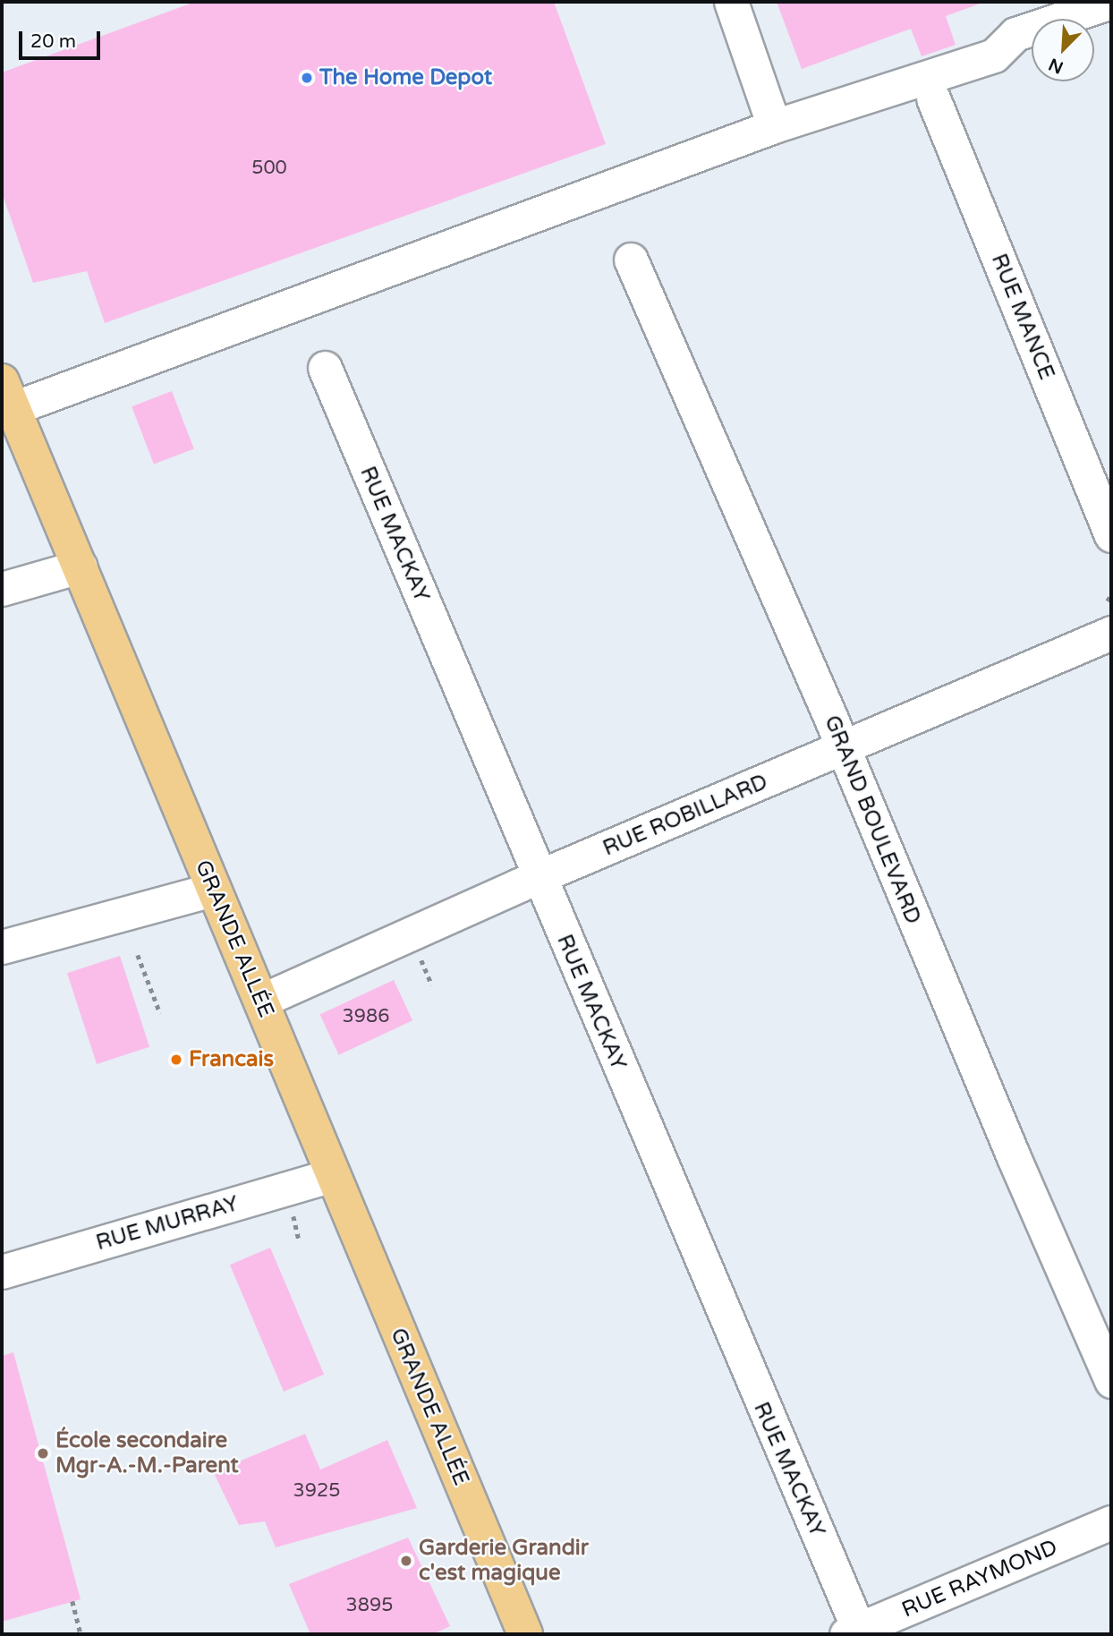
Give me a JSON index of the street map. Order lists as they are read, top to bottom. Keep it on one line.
{"streets":{"main road":["GRANDE ALLÉE"],"street":["RUE MANCE","RUE MACKAY","RUE ROBILLARD","GRAND BOULEVARD","RUE MURRAY","RUE RAYMOND"]},"crossings":[["RUE MACKAY","RUE ROBILLARD"],["RUE MACKAY","RUE RAYMOND"],["RUE ROBILLARD","GRAND BOULEVARD"],["RUE ROBILLARD","GRANDE ALLÉE"],["GRANDE ALLÉE","RUE MURRAY"]],"places":["The Home Depot","Francais","École secondaire Mgr-A.-M.-Parent","Garderie Grandir c'est magique"],"house_numbers":["500","3986","3925","3895"],"scale_bar":"20 m","north":"bottom left"}
